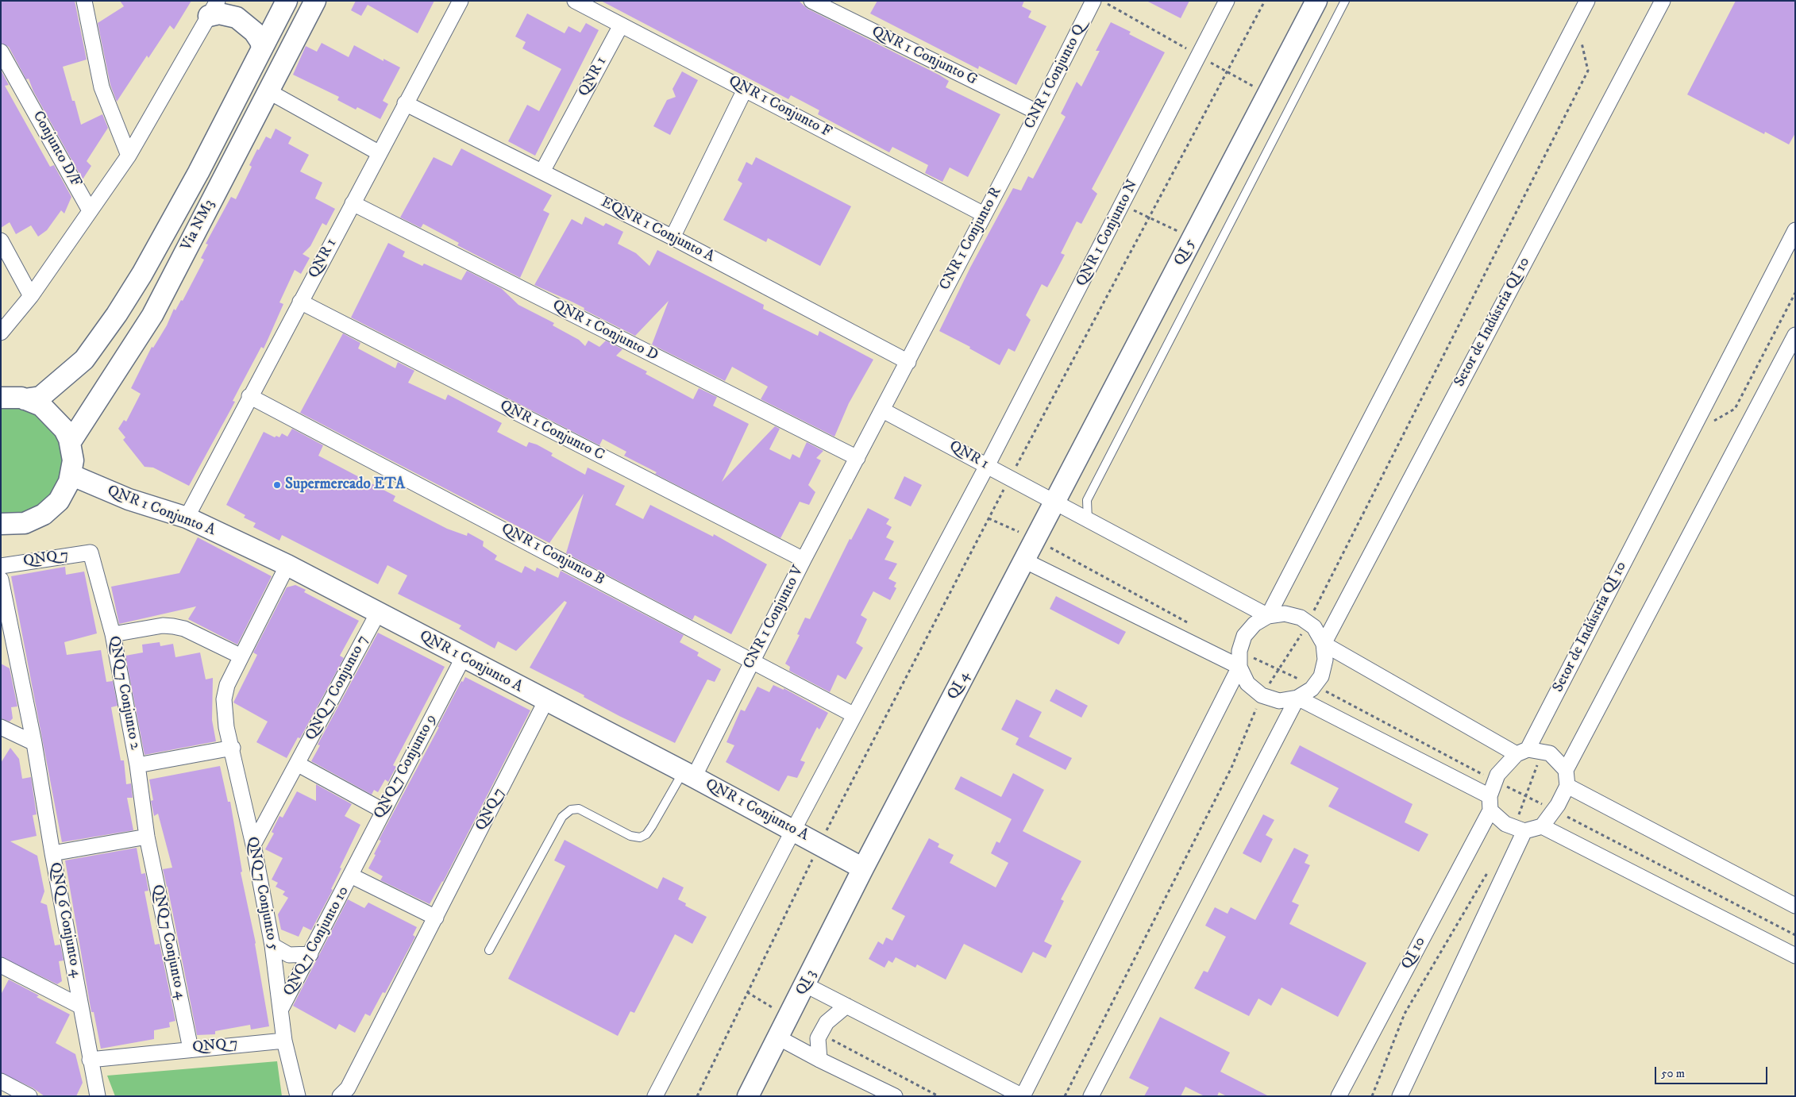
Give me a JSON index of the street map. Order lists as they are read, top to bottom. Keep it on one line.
{"streets":{"street":["QNR 1 Conjunto G","QNR 1","CNR 1 Conjunto Q","QNR 1 Conjunto F","Conjunto D/F","Via NM3","EQNR 1 Conjunto A","QNR 1 Conjunto N","CNR 1 Conjunto R","QI 5","Setor de Indústria QI 10","QNR 1 Conjunto D","QNR 1 Conjunto C","QNR 1 Conjunto A","QNR 1 Conjunto B","QNQ 7","CNR 1 Conjunto V","QI 4","QNQ 7 Conjunto 7","QNQ 7 Conjunto 2","QNQ 7 Conjunto 9","QNQ 7 Conjunto 5","QNQ 6 Conjunto 4","QNQ 7 Conjunto 10","QNQ 7 Conjunto 4","QI 10","QI 3"]},"crossings":[["QNR 1 Conjunto G","CNR 1 Conjunto Q"],["QNR 1","QNR 1 Conjunto F"],["QNR 1","EQNR 1 Conjunto A"],["QNR 1","QNR 1 Conjunto N"],["QNR 1","QI 5"],["QNR 1","QNR 1 Conjunto D"],["QNR 1","QNR 1 Conjunto C"],["QNR 1","QNR 1 Conjunto A"],["QNR 1","QNR 1 Conjunto B"],["QNR 1","QI 4"],["CNR 1 Conjunto Q","CNR 1 Conjunto R"],["QNR 1 Conjunto F","CNR 1 Conjunto R"],["EQNR 1 Conjunto A","CNR 1 Conjunto R"],["QNR 1 Conjunto N","QNR 1 Conjunto A"],["QNR 1 Conjunto N","QNR 1 Conjunto B"],["QI 5","QI 4"],["Setor de Indústria QI 10","QI 10"],["QNR 1 Conjunto D","CNR 1 Conjunto V"],["QNR 1 Conjunto C","CNR 1 Conjunto V"],["QNR 1 Conjunto A","QNQ 7"],["QNR 1 Conjunto A","CNR 1 Conjunto V"],["QNR 1 Conjunto A","QI 4"],["QNR 1 Conjunto A","QNQ 7 Conjunto 7"],["QNR 1 Conjunto A","QNQ 7 Conjunto 9"],["QNR 1 Conjunto A","QNQ 7 Conjunto 5"],["QNR 1 Conjunto A","QI 3"],["QNR 1 Conjunto B","CNR 1 Conjunto V"],["QNQ 7","QNQ 7 Conjunto 2"],["QNQ 7","QNQ 7 Conjunto 5"],["QNQ 7","QNQ 6 Conjunto 4"],["QNQ 7","QNQ 7 Conjunto 4"],["QI 4","QI 3"],["QNQ 7 Conjunto 7","QNQ 7 Conjunto 5"],["QNQ 7 Conjunto 2","QNQ 7 Conjunto 4"],["QNQ 7 Conjunto 9","QNQ 7 Conjunto 10"],["QNQ 7 Conjunto 5","QNQ 7 Conjunto 10"]],"places":["Supermercado ETA"],"scale_bar":"50 m"}
